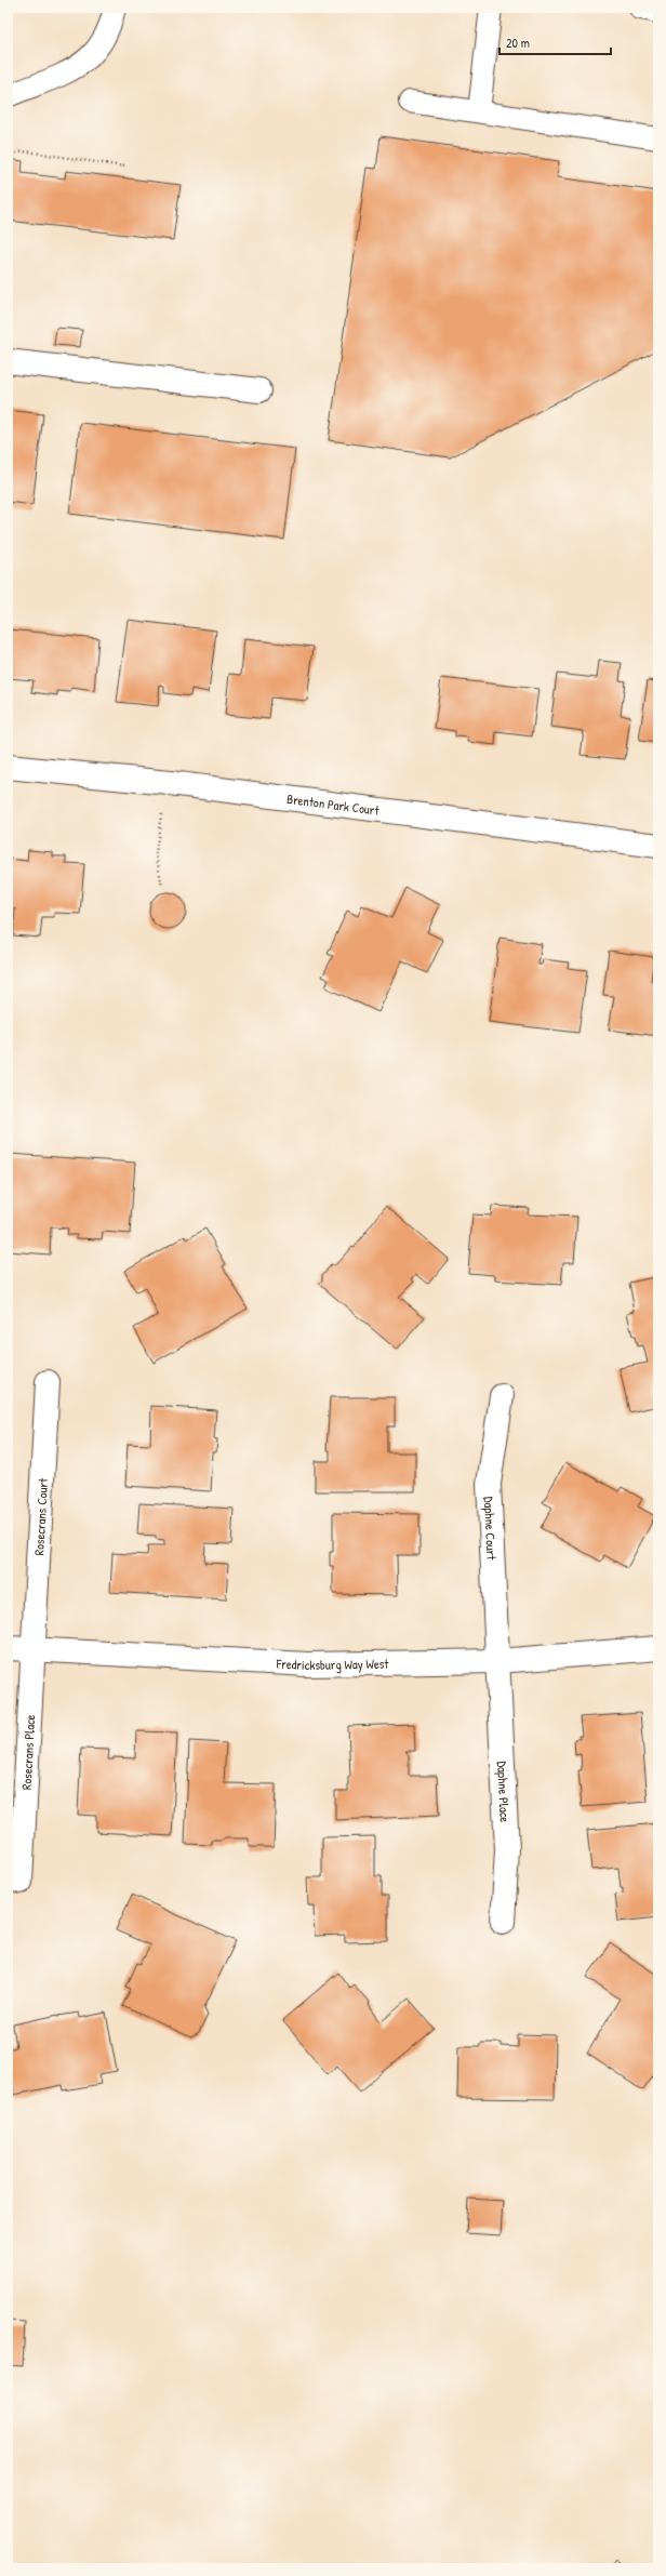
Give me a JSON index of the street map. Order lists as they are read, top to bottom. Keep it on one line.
{"streets":{"street":["Brenton Park Court","Rosecrans Court","Daphne Court","Fredricksburg Way West","Rosecrans Place","Daphne Place"]},"crossings":[["Rosecrans Court","Fredricksburg Way West"],["Rosecrans Court","Rosecrans Place"],["Daphne Court","Fredricksburg Way West"],["Daphne Court","Daphne Place"],["Fredricksburg Way West","Rosecrans Place"],["Fredricksburg Way West","Daphne Place"]],"scale_bar":"20 m"}
